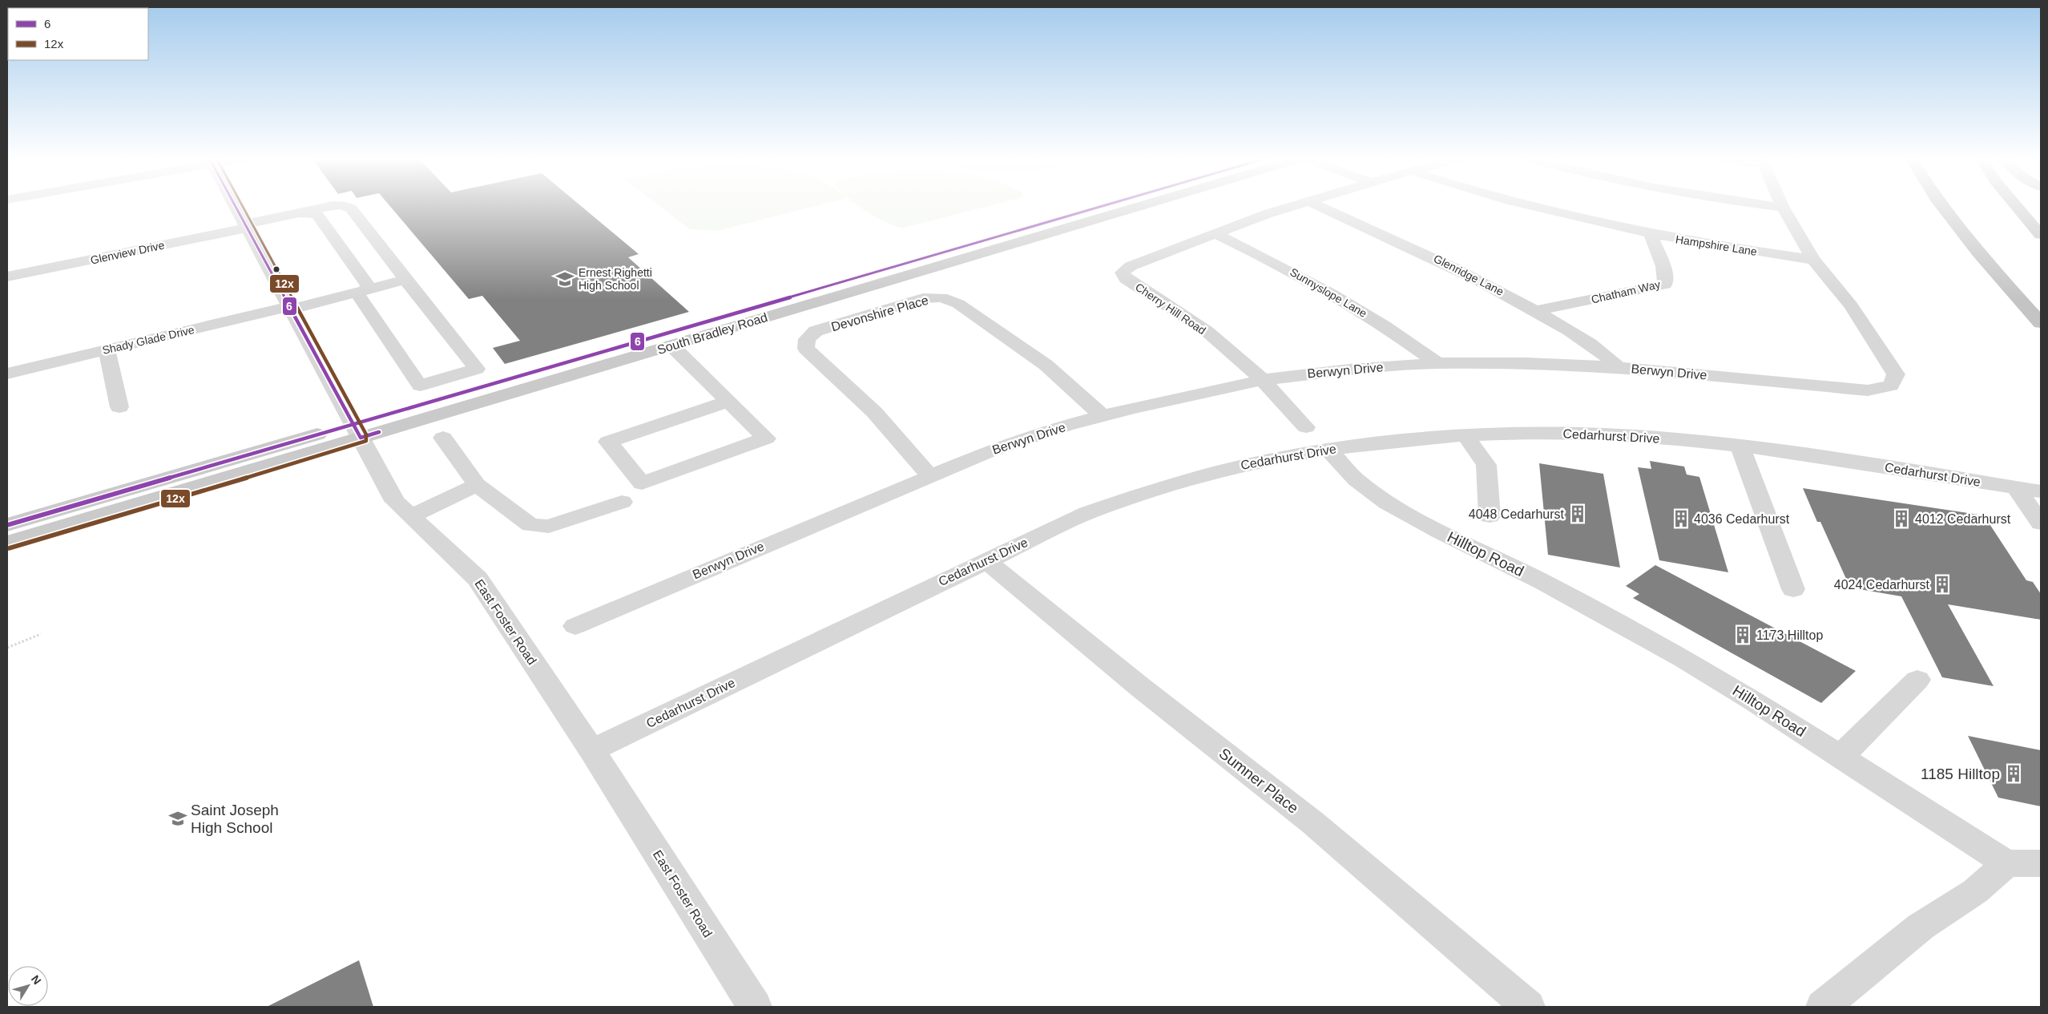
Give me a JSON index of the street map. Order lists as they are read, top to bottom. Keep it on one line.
{"streets":{"main road":["South Bradley Road"],"street":["Hampshire Lane","Glenview Drive","Glenridge Lane","Chatham Way","Sunnyslope Lane","Cherry Hill Road","Devonshire Place","Shady Glade Drive","Berwyn Drive","Cedarhurst Drive","Hilltop Road","East Foster Road","Sumner Place"]},"crossings":[["Hampshire Lane","Chatham Way"],["Hampshire Lane","Berwyn Drive"],["Glenview Drive","Shady Glade Drive"],["Glenview Drive","East Foster Road"],["Glenridge Lane","Chatham Way"],["Glenridge Lane","Berwyn Drive"],["Sunnyslope Lane","Cherry Hill Road"],["Sunnyslope Lane","Berwyn Drive"],["Cherry Hill Road","Berwyn Drive"],["Devonshire Place","Berwyn Drive"],["South Bradley Road","East Foster Road"],["Shady Glade Drive","East Foster Road"],["Cedarhurst Drive","Hilltop Road"],["Cedarhurst Drive","East Foster Road"],["Cedarhurst Drive","Sumner Place"]],"places":{"school or university":["Ernest Righetti High School","Saint Joseph High School"],"building":["4048 Cedarhurst","4036 Cedarhurst","4012 Cedarhurst","4024 Cedarhurst","1173 Hilltop","1185 Hilltop"]},"lines":["transit line 6","transit line 12x"],"legend":["6","12x"],"north":"top right"}
